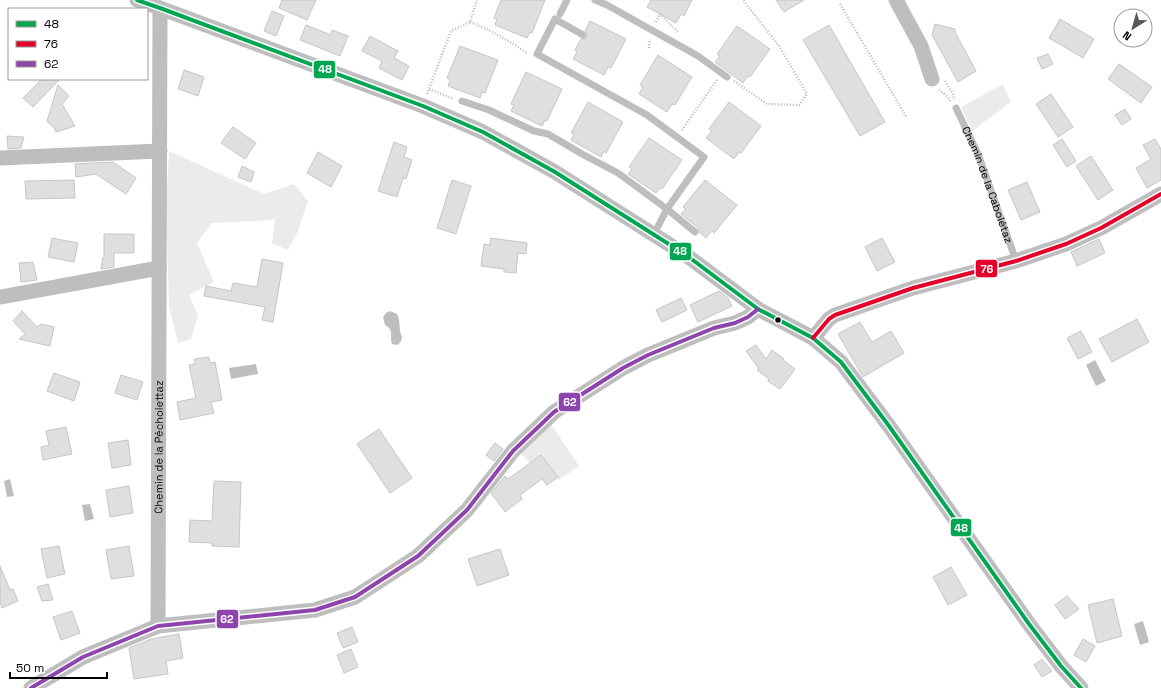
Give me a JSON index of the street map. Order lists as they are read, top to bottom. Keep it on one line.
{"streets":{"street":["Chemin de la Pécholettaz"],"lane":["Chemin de la Cabolétaz"]},"lines":["transit line 48","transit line 76","transit line 62"],"legend":["48","76","62"],"scale_bar":"50 m","north":"bottom left"}
